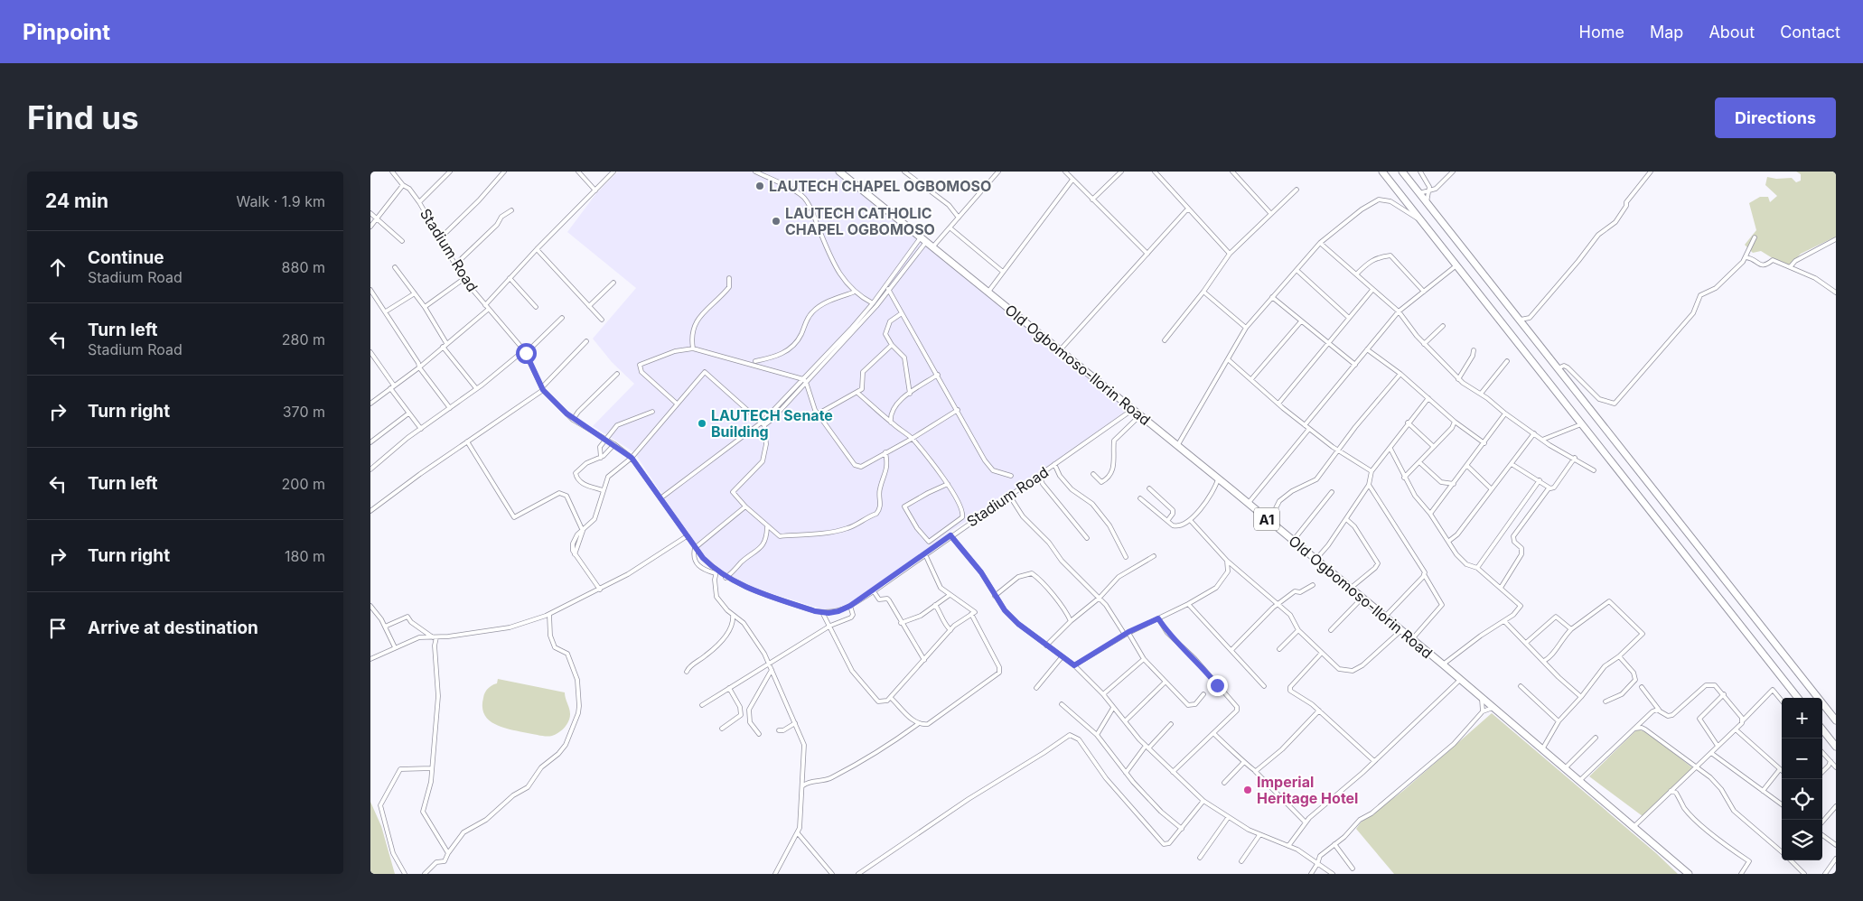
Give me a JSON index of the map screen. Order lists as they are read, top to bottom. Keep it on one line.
{"streets":{"highway":["Old Ogbomoso-Ilorin Road","A1"],"street":["Stadium Road"]},"crossings":[["Stadium Road","Old Ogbomoso-Ilorin Road"]],"places":["LAUTECH CHAPEL OGBOMOSO","LAUTECH CATHOLIC CHAPEL OGBOMOSO","LAUTECH Senate Building","Imperial Heritage Hotel"],"page":{"header":"Pinpoint","nav":["Home","Map","About","Contact"],"buttons":"Directions","title":"Find us","heading":["24 min","Walk · 1.9 km"],"list":[["Continue","Stadium Road","880 m"],["Turn left","Stadium Road","280 m"],["Turn right","370 m"],["Turn left","200 m"],["Turn right","180 m"],"Arrive at destination"],"map_buttons":["+","−"]}}
